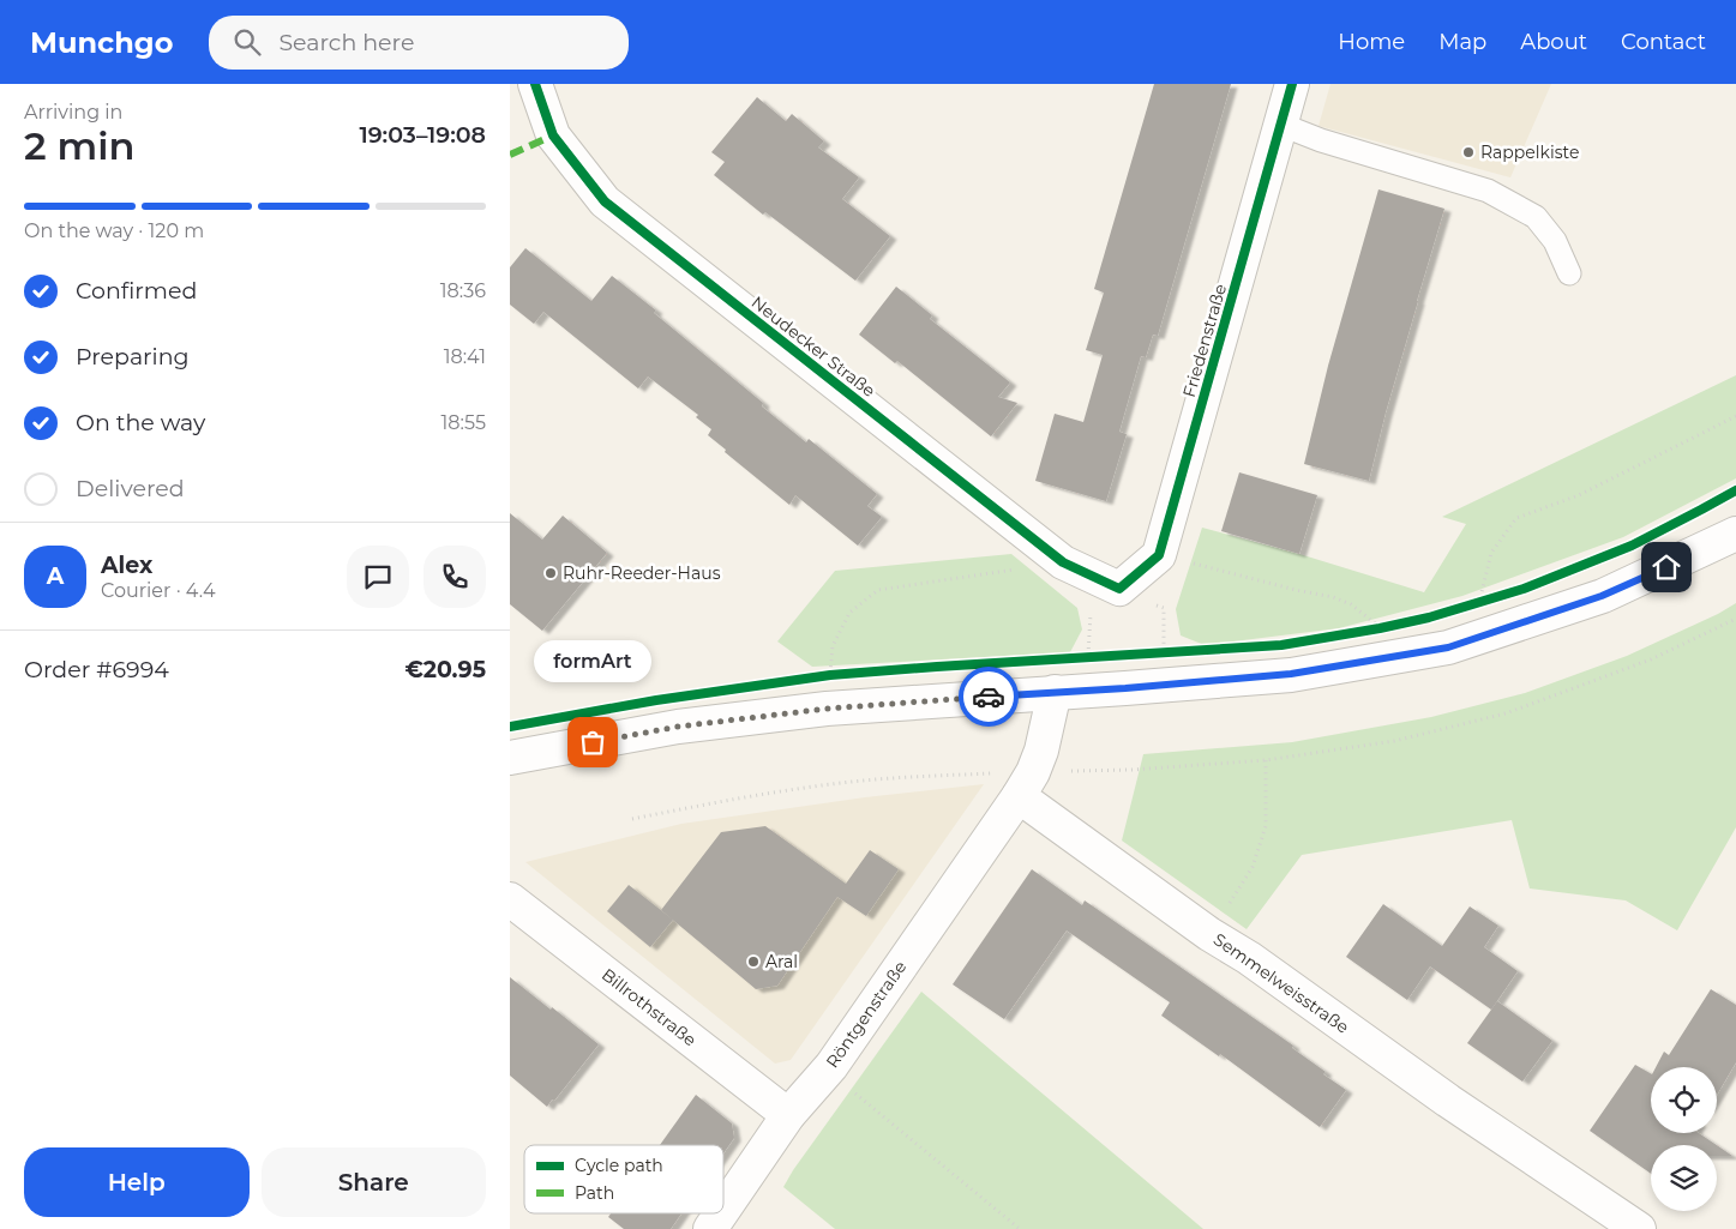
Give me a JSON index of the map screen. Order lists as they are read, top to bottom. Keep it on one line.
{"streets":{"street":["Friedenstraße","Neudecker Straße","Semmelweisstraße","Billrothstraße","Röntgenstraße"]},"crossings":[["Friedenstraße","Neudecker Straße"],["Semmelweisstraße","Röntgenstraße"],["Billrothstraße","Röntgenstraße"]],"places":["Rappelkiste","Ruhr-Reeder-Haus","formArt","Aral"],"legend":["Cycle path","Path"],"page":{"header":"Munchgo","search":"Search here","nav":["Home","Map","About","Contact"],"heading":["2 min","Arriving in","19:03–19:08"],"panel":["Alex","Courier · 4.4","Order #6994","€20.95"],"bar":"On the way · 120 m","list":[["Confirmed","18:36"],["Preparing","18:41"],["On the way","18:55"],"Delivered"],"round":"A","bubble":"formArt","buttons":["Help","Share"]}}
